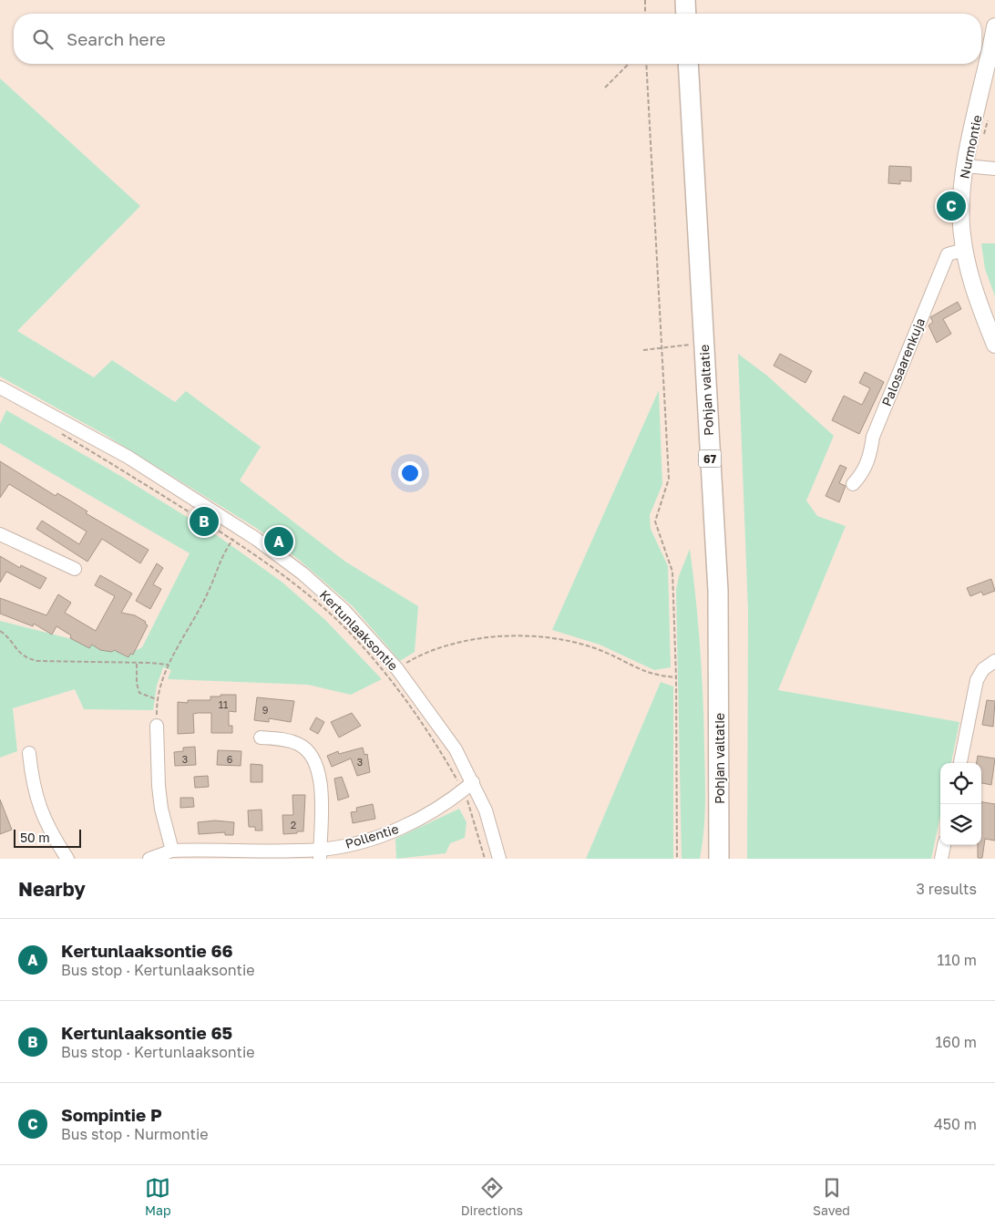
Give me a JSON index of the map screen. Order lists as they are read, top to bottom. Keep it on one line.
{"streets":{"highway":["Pohjan valtatie","67"],"main road":["Nurmontie"],"street":["Palosaarenkuja","Kertunlaaksontie","Pollentie"]},"crossings":[["Nurmontie","Palosaarenkuja"],["Kertunlaaksontie","Pollentie"]],"house_numbers":["11","9","3","6","3","2"],"scale_bar":"50 m","page":{"search":"Search here","pins":["C","B","A"],"scale":"50 m","heading":["Nearby","3 results"],"list":[{"mark":"A","name":"Kertunlaaksontie 66","note":"Bus stop · Kertunlaaksontie","value":"110 m"},{"mark":"B","name":"Kertunlaaksontie 65","note":"Bus stop · Kertunlaaksontie","value":"160 m"},{"mark":"C","name":"Sompintie P","note":"Bus stop · Nurmontie","value":"450 m"}],"nav":["Map","Directions","Saved"]}}
